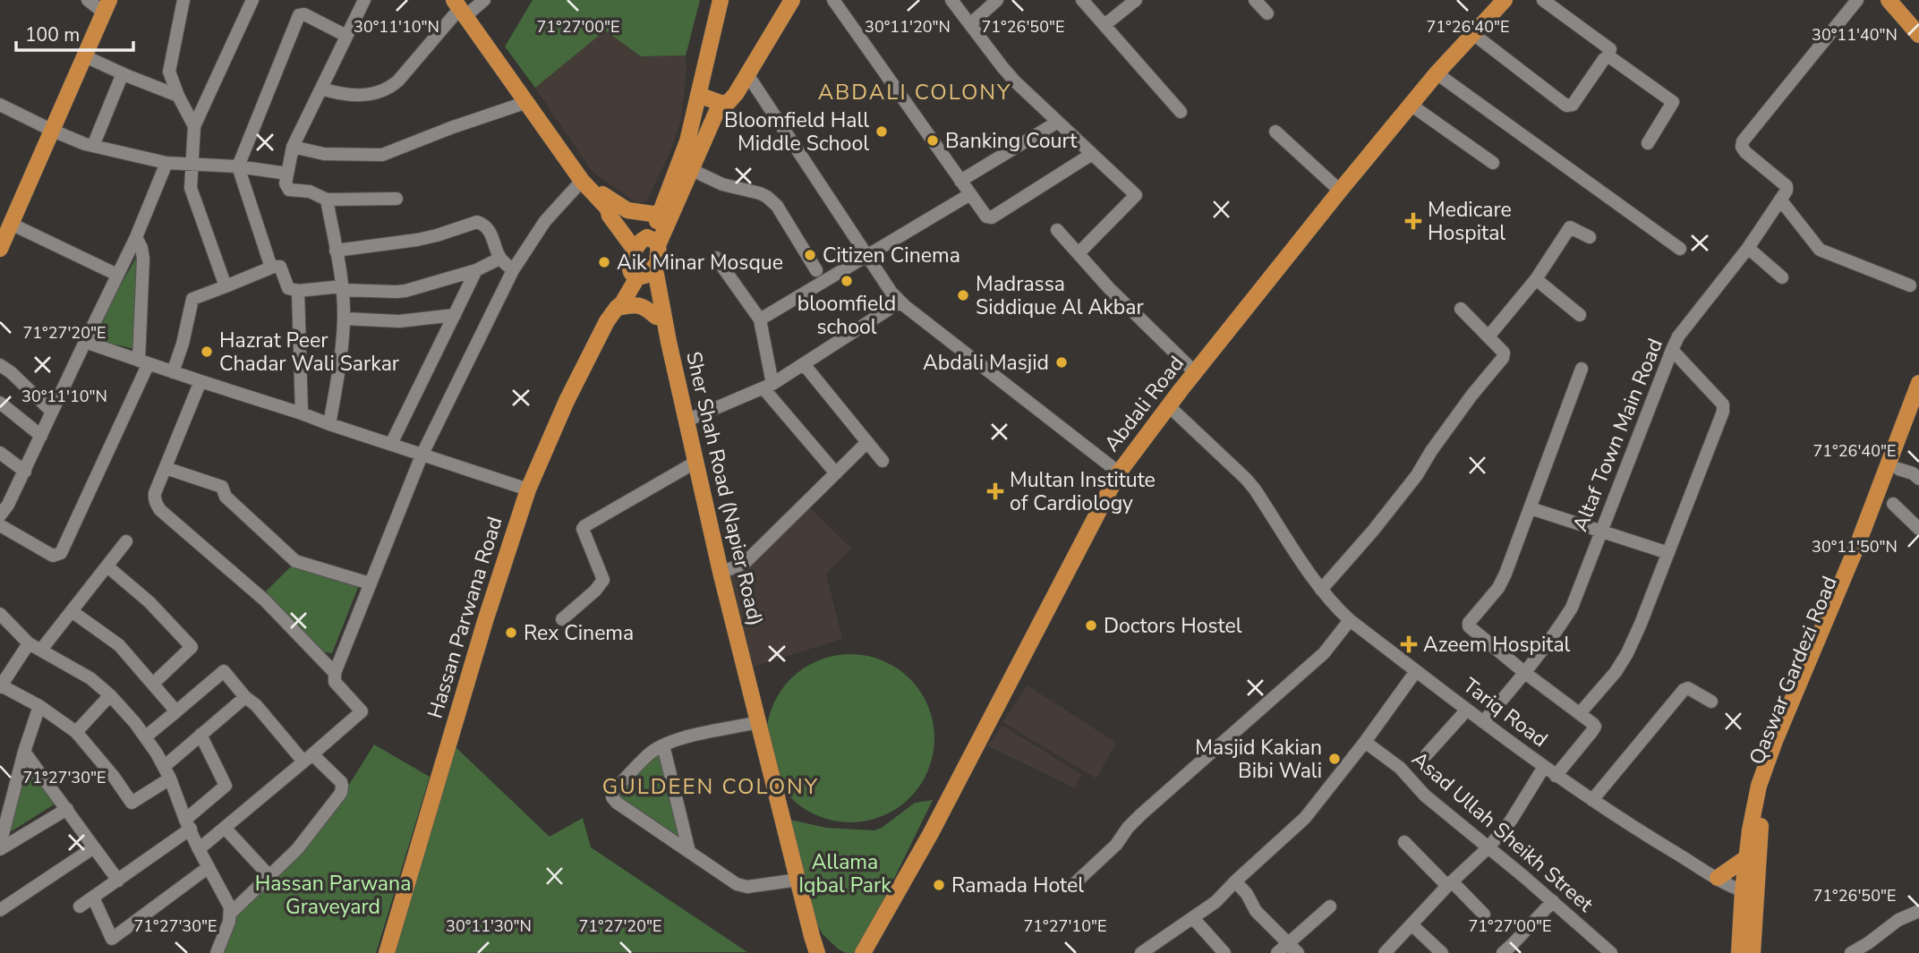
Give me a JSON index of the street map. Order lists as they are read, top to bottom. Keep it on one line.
{"streets":{"main road":["Abdali Road","Sher Shah Road (Napier Road)","Hassan Parwana Road","Qaswar Gardezi Road"],"street":["Altaf Town Main Road","Tariq Road","Asad Ullah Sheikh Street"]},"crossings":[["Abdali Road","Tariq Road"],["Altaf Town Main Road","Tariq Road"],["Qaswar Gardezi Road","Tariq Road"]],"districts":["ABDALI COLONY","GULDEEN COLONY"],"parks":["Allama Iqbal Park","Hassan Parwana Graveyard"],"places":{"other":["Bloomfield Hall Middle School","Banking Court","Citizen Cinema","Aik Minar Mosque","bloomfield school","Madrassa Siddique Al Akbar","Hazrat Peer Chadar Wali Sarkar","Abdali Masjid","Doctors Hostel","Rex Cinema","Masjid Kakian Bibi Wali","Ramada Hotel"],"health":["Medicare Hospital","Multan Institute of Cardiology","Azeem Hospital"]},"scale_bar":"100 m","coordinates":["30°11'10\"N","71°27'00\"E","30°11'20\"N","71°26'50\"E","71°26'40\"E","30°11'40\"N","71°27'20\"E","30°11'50\"N","71°27'30\"E","30°11'30\"N","71°27'10\"E"]}
